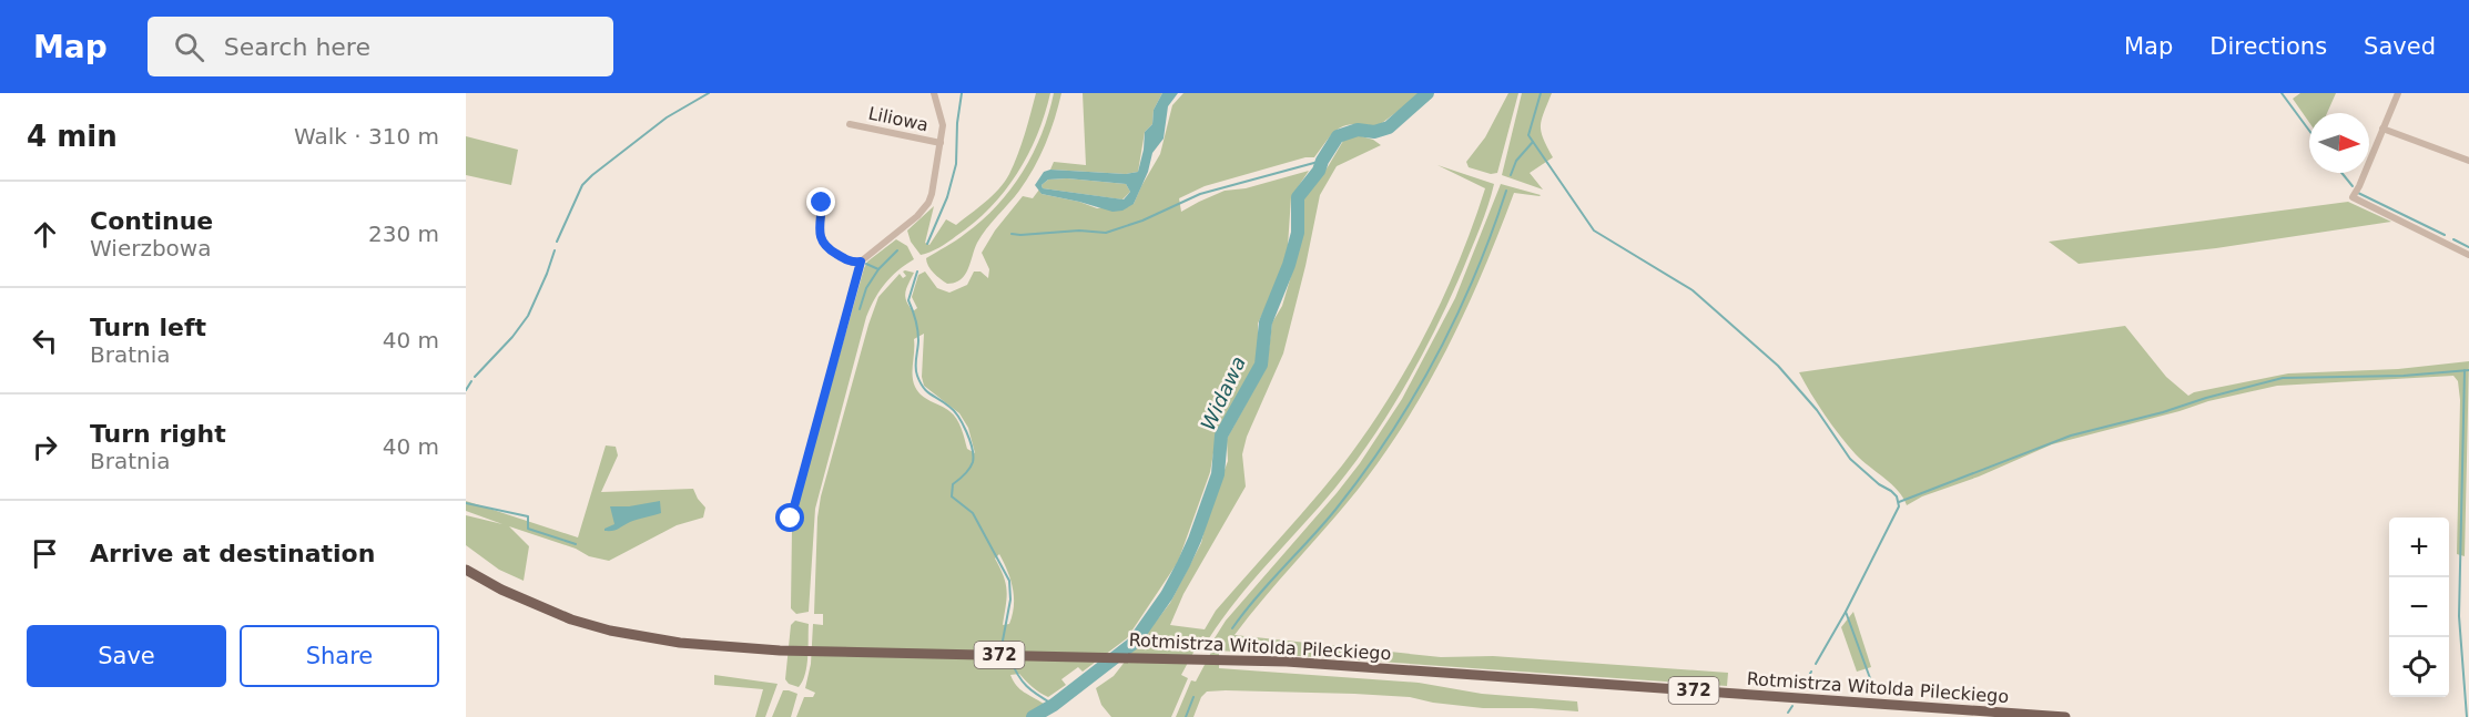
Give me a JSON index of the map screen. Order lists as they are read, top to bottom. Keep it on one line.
{"streets":{"main road":["Rotmistrza Witolda Pileckiego","372"],"street":["Liliowa"]},"water":["Widawa"],"north":"right","page":{"header":"Map","search":"Search here","nav":["Map","Directions","Saved"],"heading":["4 min","Walk · 310 m"],"list":[["Continue","Wierzbowa","230 m"],["Turn left","Bratnia","40 m"],["Turn right","Bratnia","40 m"],"Arrive at destination"],"map_buttons":["+","−"],"buttons":["Save","Share"]}}
